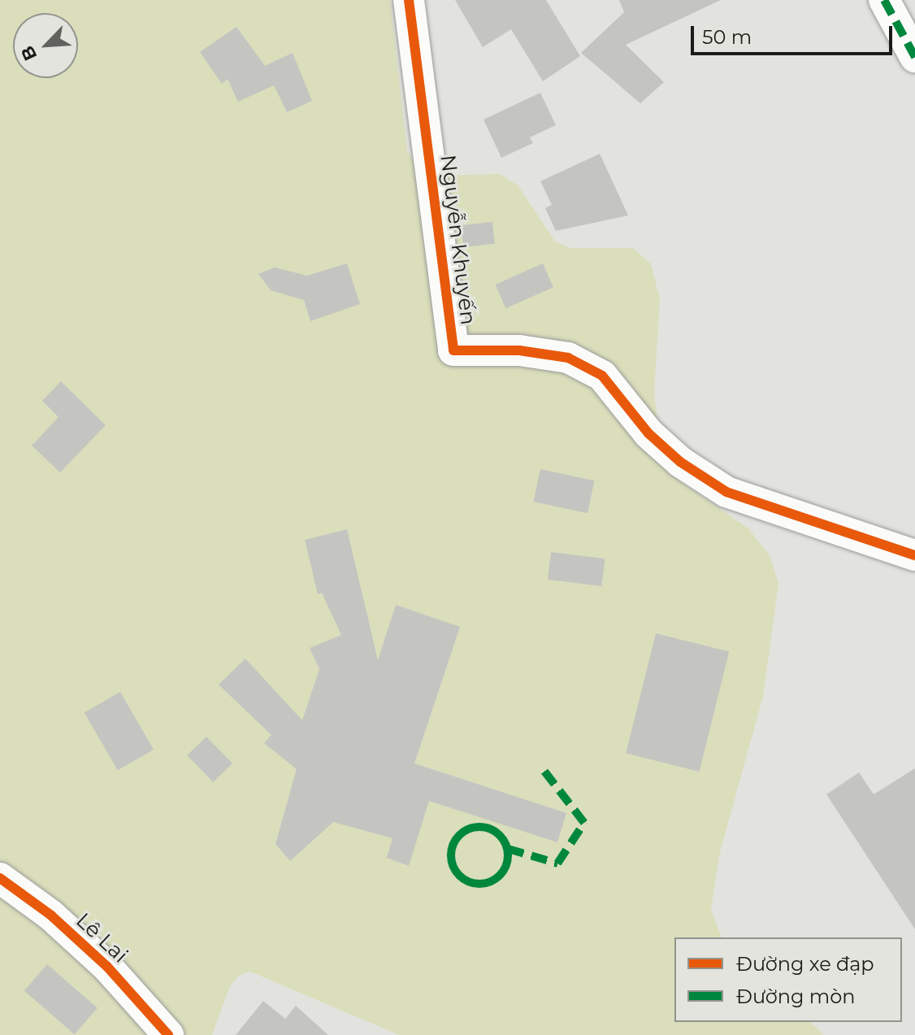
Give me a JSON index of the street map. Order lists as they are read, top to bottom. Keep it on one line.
{"streets":{"street":["Nguyễn Khuyến","Lê Lai"]},"legend":["Đường xe đạp","Đường mòn"],"scale_bar":"50 m","north":"bottom left"}
